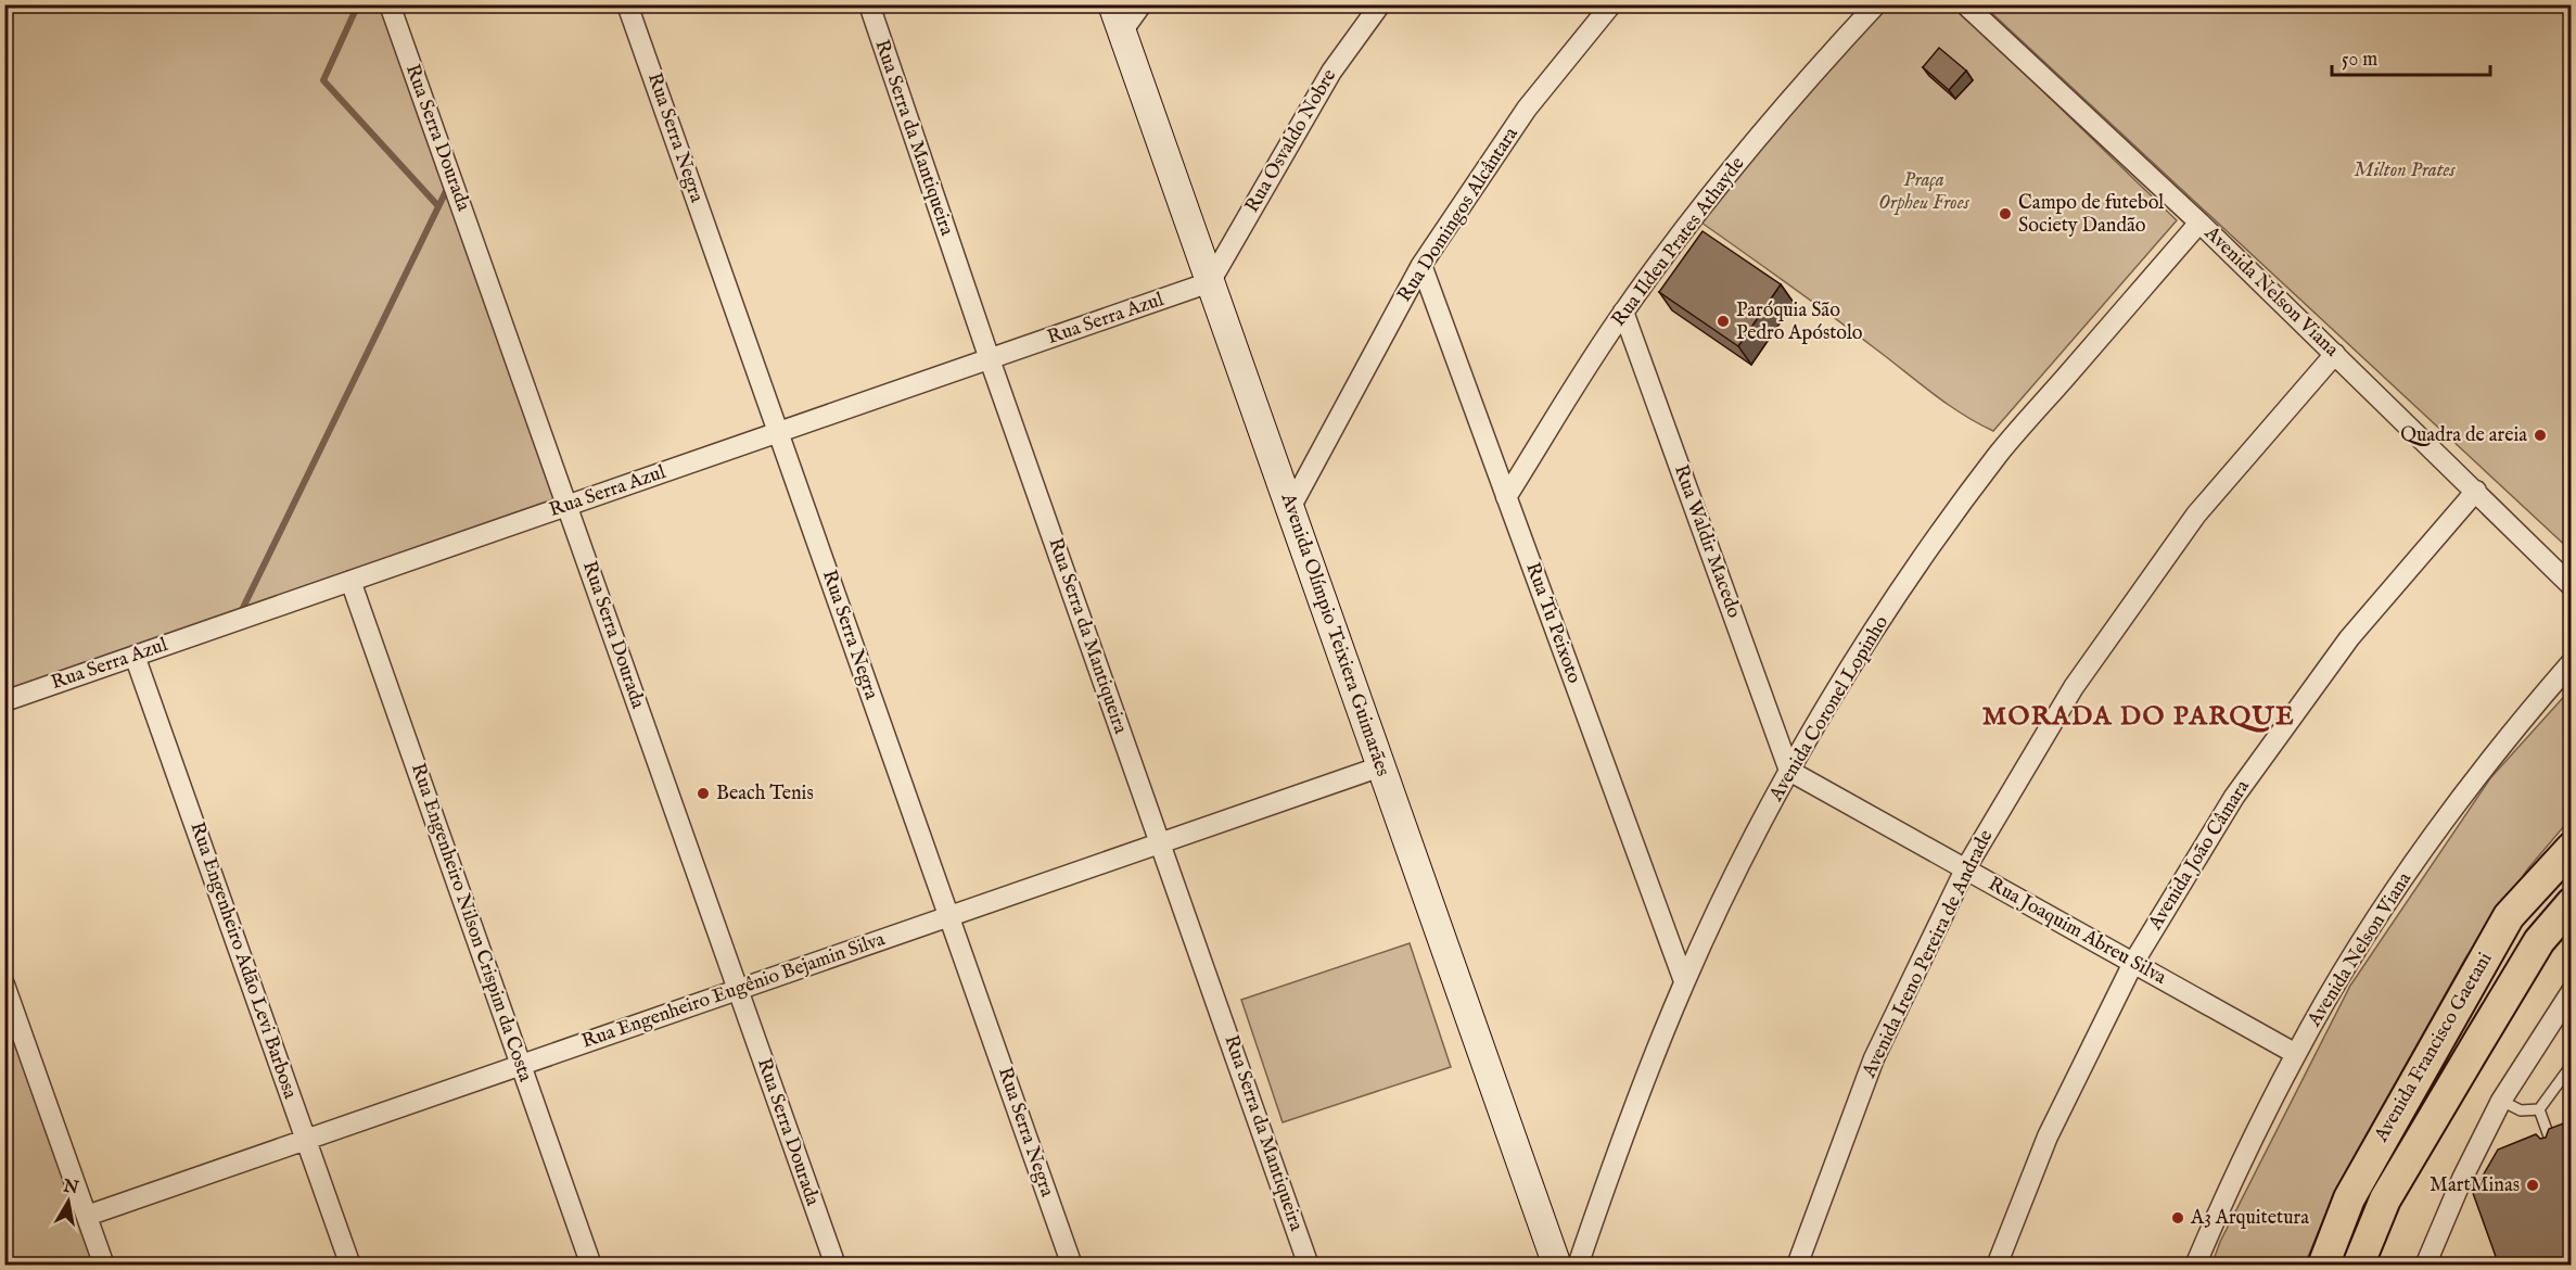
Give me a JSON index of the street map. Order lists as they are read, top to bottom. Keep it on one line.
{"streets":{"main road":["Avenida Francisco Gaetani"],"street":["Rua Serra Dourada","Rua Serra Negra","Rua Serra da Mantiqueira","Rua Osvaldo Nobre","Rua Domingos Alcântara","Rua Ildeu Prates Athayde","Avenida Nelson Viana","Rua Serra Azul","Rua Waldir Macedo","Rua Tu Peixoto","Avenida Olímpio Teixiera Guimarães","Avenida Coronel Lopinho","Avenida João Câmara","Rua Engenheiro Nilson Crispim da Costa","Rua Joaquim Abreu Silva","Avenida Ireno Pereira de Andrade","Rua Engenheiro Adão Levi Barbosa","Rua Engenheiro Eugênio Bejamin Silva"]},"crossings":[["Rua Serra Dourada","Rua Serra Azul"],["Rua Serra Dourada","Rua Engenheiro Eugênio Bejamin Silva"],["Rua Serra Negra","Rua Serra Azul"],["Rua Serra Negra","Rua Engenheiro Eugênio Bejamin Silva"],["Rua Serra da Mantiqueira","Rua Serra Azul"],["Rua Serra da Mantiqueira","Rua Engenheiro Eugênio Bejamin Silva"],["Rua Osvaldo Nobre","Rua Serra Azul"],["Rua Osvaldo Nobre","Avenida Olímpio Teixiera Guimarães"],["Rua Domingos Alcântara","Rua Tu Peixoto"],["Rua Domingos Alcântara","Avenida Olímpio Teixiera Guimarães"],["Rua Ildeu Prates Athayde","Rua Waldir Macedo"],["Rua Ildeu Prates Athayde","Rua Tu Peixoto"],["Avenida Nelson Viana","Avenida Coronel Lopinho"],["Avenida Nelson Viana","Avenida João Câmara"],["Avenida Nelson Viana","Rua Joaquim Abreu Silva"],["Avenida Nelson Viana","Avenida Ireno Pereira de Andrade"],["Rua Serra Azul","Avenida Olímpio Teixiera Guimarães"],["Rua Serra Azul","Rua Engenheiro Nilson Crispim da Costa"],["Rua Serra Azul","Rua Engenheiro Adão Levi Barbosa"],["Rua Waldir Macedo","Avenida Coronel Lopinho"],["Rua Waldir Macedo","Rua Joaquim Abreu Silva"],["Rua Tu Peixoto","Avenida Coronel Lopinho"],["Avenida Olímpio Teixiera Guimarães","Rua Engenheiro Eugênio Bejamin Silva"],["Avenida Coronel Lopinho","Rua Joaquim Abreu Silva"],["Avenida João Câmara","Rua Joaquim Abreu Silva"],["Rua Engenheiro Nilson Crispim da Costa","Rua Engenheiro Eugênio Bejamin Silva"],["Rua Joaquim Abreu Silva","Avenida Ireno Pereira de Andrade"],["Rua Engenheiro Adão Levi Barbosa","Rua Engenheiro Eugênio Bejamin Silva"]],"districts":["MORADA DO PARQUE"],"parks":["Milton Prates","Praça Orpheu Froes"],"places":["Campo de futebol Society Dandão","Paróquia São Pedro Apóstolo","Quadra de areia","Beach Tenis","MartMinas","A3 Arquitetura"],"scale_bar":"50 m","north":"top"}
